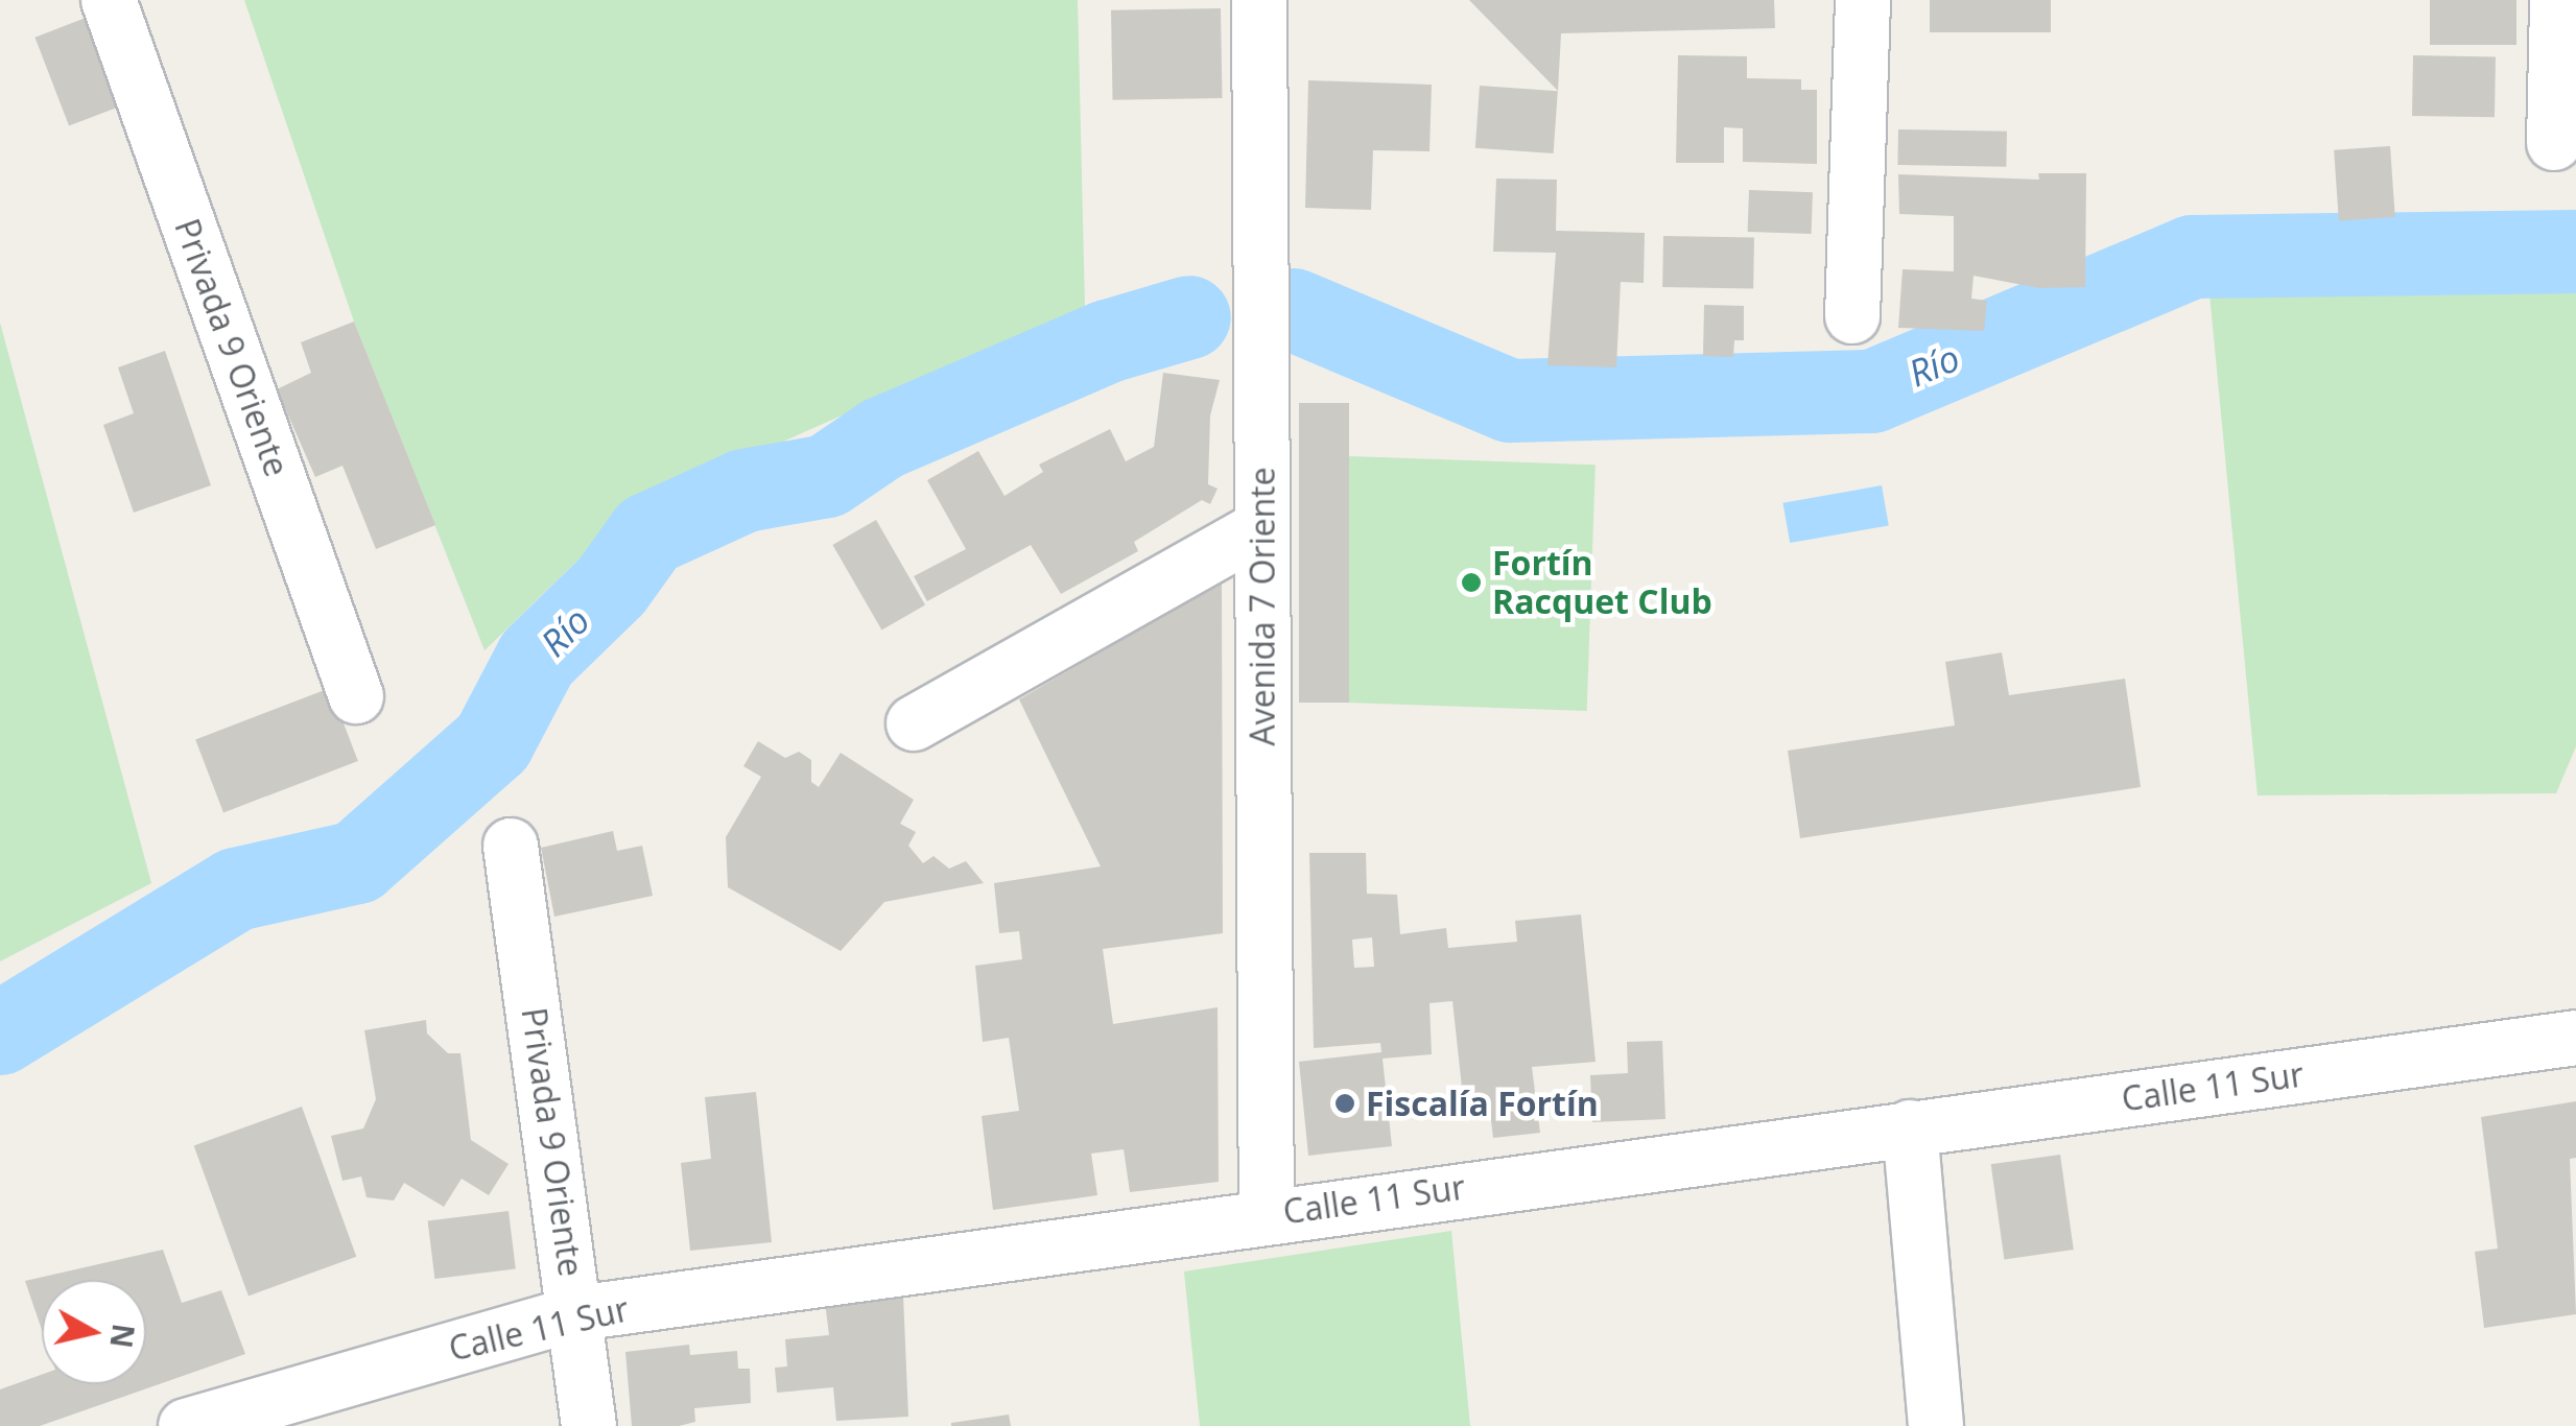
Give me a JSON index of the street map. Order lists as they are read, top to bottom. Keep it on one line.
{"streets":{"street":["Privada 9 Oriente","Avenida 7 Oriente","Calle 11 Sur"]},"crossings":[["Privada 9 Oriente","Calle 11 Sur"],["Avenida 7 Oriente","Calle 11 Sur"]],"water":["Río"],"places":["Fortín Racquet Club","Fiscalía Fortín"],"north":"right"}
